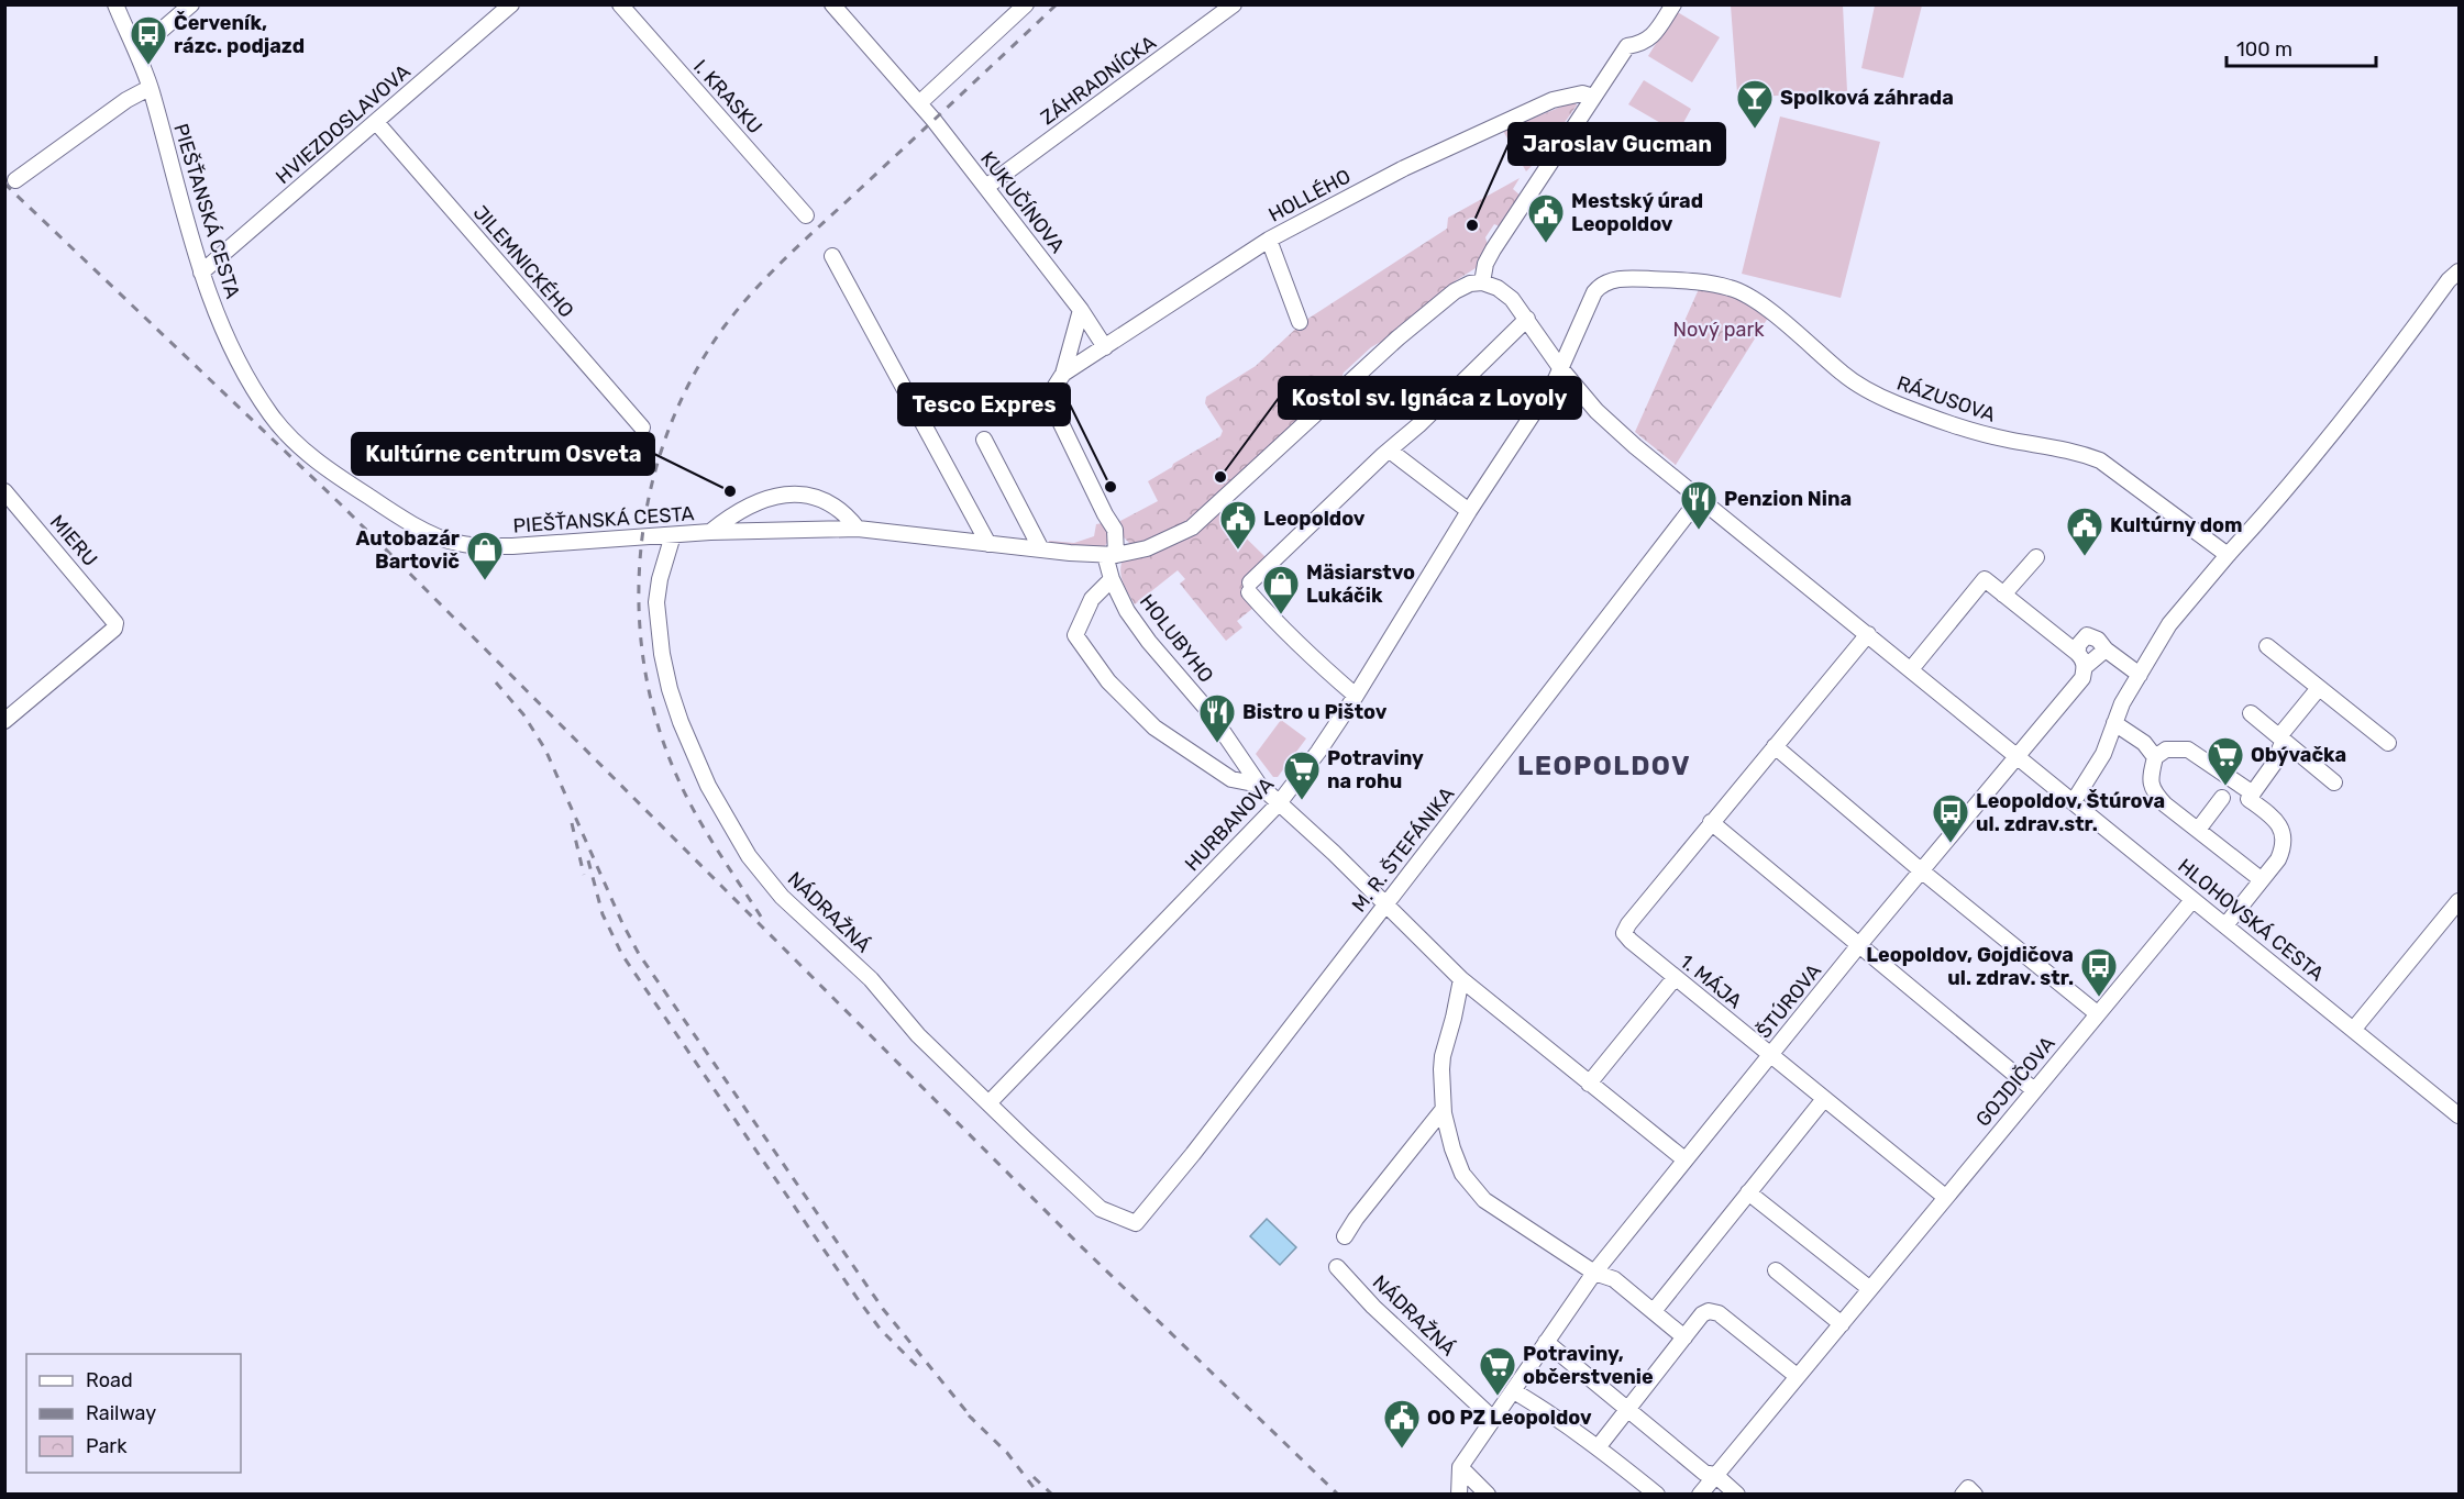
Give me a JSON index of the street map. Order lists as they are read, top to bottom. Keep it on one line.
{"streets":{"street":["ZÁHRADNÍCKA","I. KRASKU","HVIEZDOSLAVOVA","HOLLÉHO","KUKUČÍNOVA","PIEŠŤANSKÁ CESTA","JILEMNICKÉHO","RÁZUSOVA","MIERU","HOLUBYHO","HURBANOVA","M. R. ŠTEFÁNIKA","NÁDRAŽNÁ","HLOHOVSKÁ CESTA","1. MÁJA","ŠTÚROVA","GOJDIČOVA"]},"crossings":[["ZÁHRADNÍCKA","KUKUČÍNOVA"],["HVIEZDOSLAVOVA","PIEŠŤANSKÁ CESTA"],["HVIEZDOSLAVOVA","JILEMNICKÉHO"],["HOLLÉHO","KUKUČÍNOVA"],["HOLLÉHO","HOLUBYHO"],["PIEŠŤANSKÁ CESTA","HOLUBYHO"],["PIEŠŤANSKÁ CESTA","NÁDRAŽNÁ"],["PIEŠŤANSKÁ CESTA","HLOHOVSKÁ CESTA"],["RÁZUSOVA","HURBANOVA"],["RÁZUSOVA","HLOHOVSKÁ CESTA"],["HOLUBYHO","HURBANOVA"],["HOLUBYHO","M. R. ŠTEFÁNIKA"],["HOLUBYHO","ŠTÚROVA"],["HURBANOVA","NÁDRAŽNÁ"],["HURBANOVA","HLOHOVSKÁ CESTA"],["M. R. ŠTEFÁNIKA","NÁDRAŽNÁ"],["M. R. ŠTEFÁNIKA","HLOHOVSKÁ CESTA"],["NÁDRAŽNÁ","ŠTÚROVA"],["HLOHOVSKÁ CESTA","1. MÁJA"],["HLOHOVSKÁ CESTA","ŠTÚROVA"],["HLOHOVSKÁ CESTA","GOJDIČOVA"],["1. MÁJA","ŠTÚROVA"],["1. MÁJA","GOJDIČOVA"]],"districts":["LEOPOLDOV"],"parks":["Nový park"],"places":{"bus stop":["Červeník, rázc. podjazd","Leopoldov, Štúrova ul. zdrav.str.","Leopoldov, Gojdičova ul. zdrav. str."],"bar":["Spolková záhrada"],"other":["Jaroslav Gucman","Kostol sv. Ignáca z Loyoly","Tesco Expres","Kultúrne centrum Osveta"],"public building":["Mestský úrad Leopoldov","Leopoldov","Kultúrny dom","OO PZ Leopoldov"],"restaurant":["Penzion Nina","Bistro u Pištov"],"shop":["Autobazár Bartovič","Mäsiarstvo Lukáčik"],"supermarket":["Obývačka","Potraviny na rohu","Potraviny, občerstvenie"]},"legend":["Road","Railway","Park"],"scale_bar":"100 m"}
